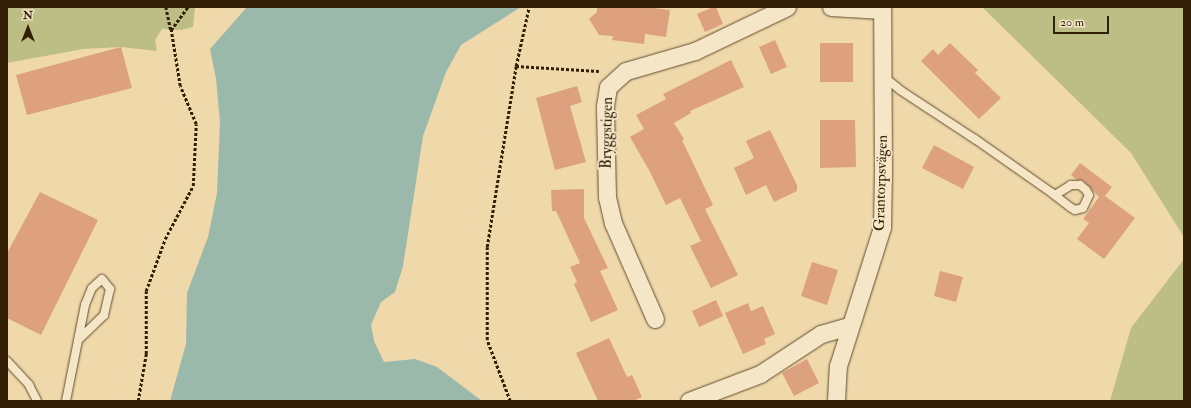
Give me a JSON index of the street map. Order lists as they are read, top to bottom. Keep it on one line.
{"streets":{"street":["Bryggstigen","Grantorpsvägen"]},"scale_bar":"20 m","north":"top"}
